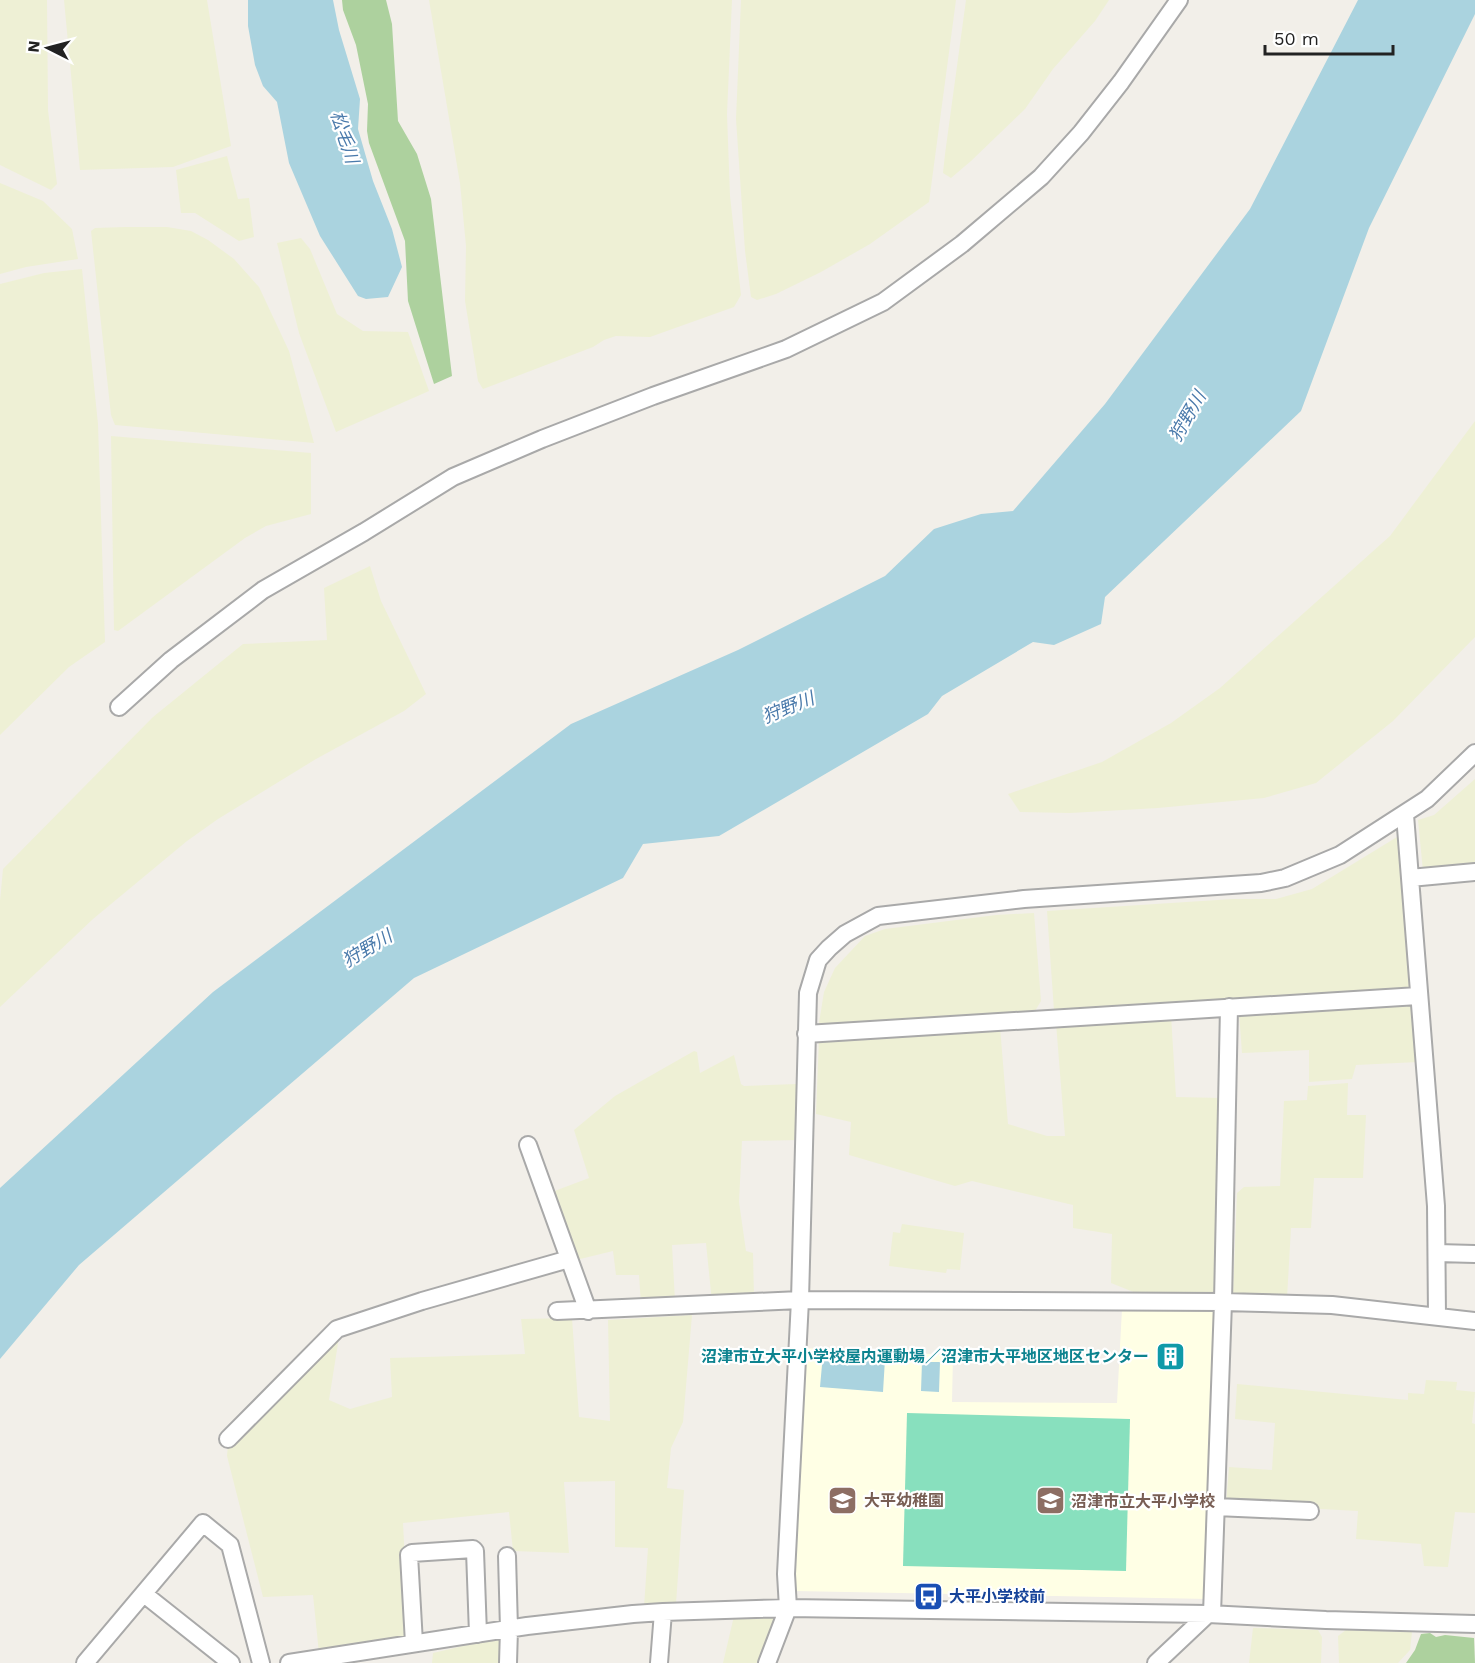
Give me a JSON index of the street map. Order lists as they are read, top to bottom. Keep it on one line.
{"water":["松毛川","狩野川"],"places":{"building":["沼津市立大平小学校屋内運動場／沼津市大平地区地区センター"],"school or university":["大平幼稚園","沼津市立大平小学校"],"bus stop":["大平小学校前"]},"scale_bar":"50 m","north":"left"}
